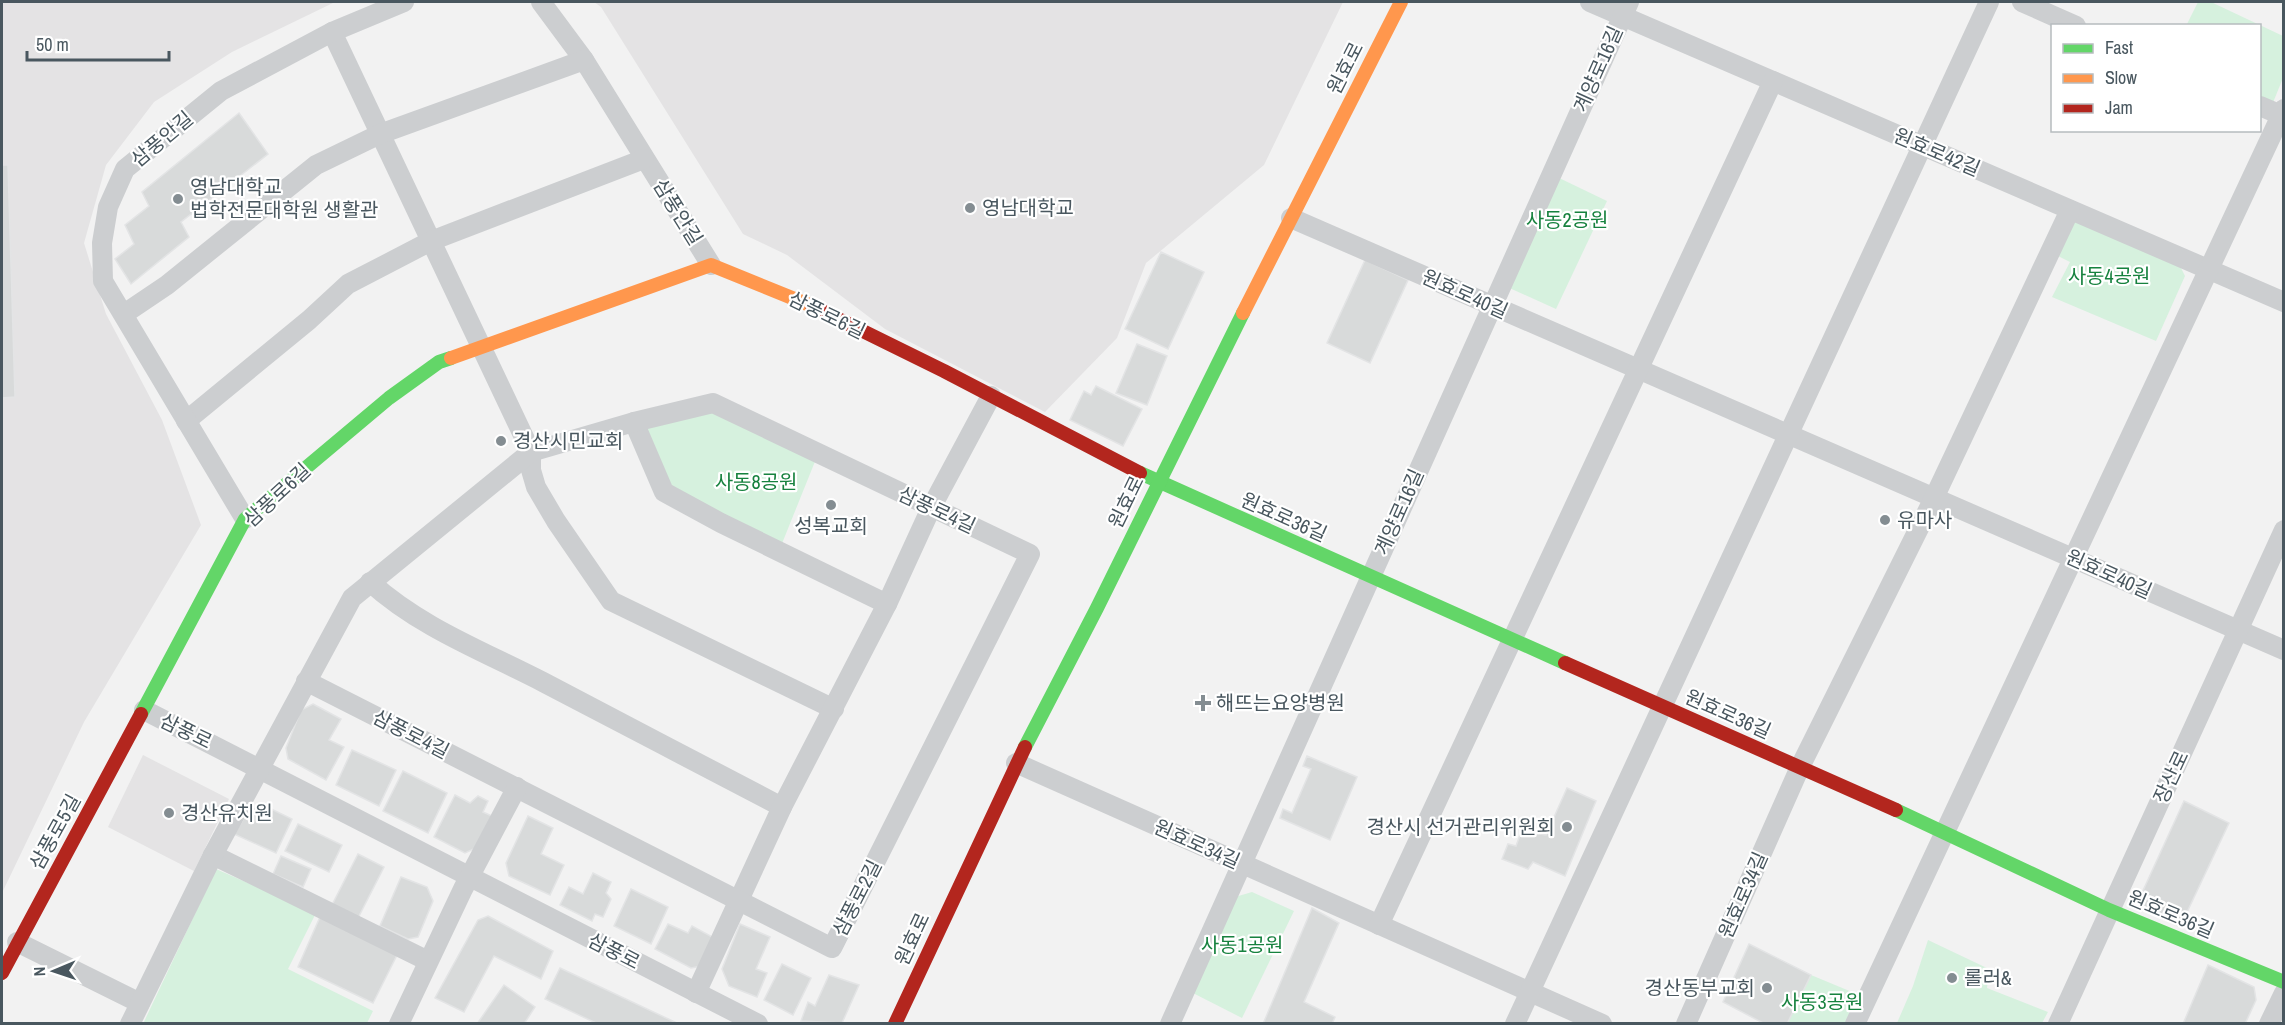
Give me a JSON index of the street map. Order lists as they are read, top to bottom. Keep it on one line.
{"streets":{"street":["원효로","계양로16길","삼풍안길","원효로42길","원효로40길","삼풍로6길","삼풍로4길","원효로36길","삼풍로","장산로","삼풍로5길","원효로34길","삼풍로2길"]},"crossings":[["원효로","원효로40길"],["원효로","삼풍로6길"],["원효로","원효로36길"],["원효로","원효로34길"],["계양로16길","원효로42길"],["계양로16길","원효로40길"],["계양로16길","원효로36길"],["계양로16길","원효로34길"],["삼풍안길","삼풍로6길"],["원효로40길","장산로"],["삼풍로6길","원효로36길"],["삼풍로6길","삼풍로"],["삼풍로6길","삼풍로5길"],["삼풍로4길","삼풍로"],["삼풍로4길","삼풍로2길"],["원효로36길","장산로"],["원효로36길","원효로34길"],["삼풍로","삼풍로5길"]],"parks":["사동2공원","사동4공원","사동8공원","사동1공원","사동3공원"],"places":{"other":["영남대학교 법학전문대학원 생활관","영남대학교","경산시민교회","성복교회","유마사","경산유치원","경산시 선거관리위원회","롤러&","경산동부교회"],"health":["해뜨는요양병원"]},"legend":["Fast","Slow","Jam"],"scale_bar":"50 m","north":"left"}
